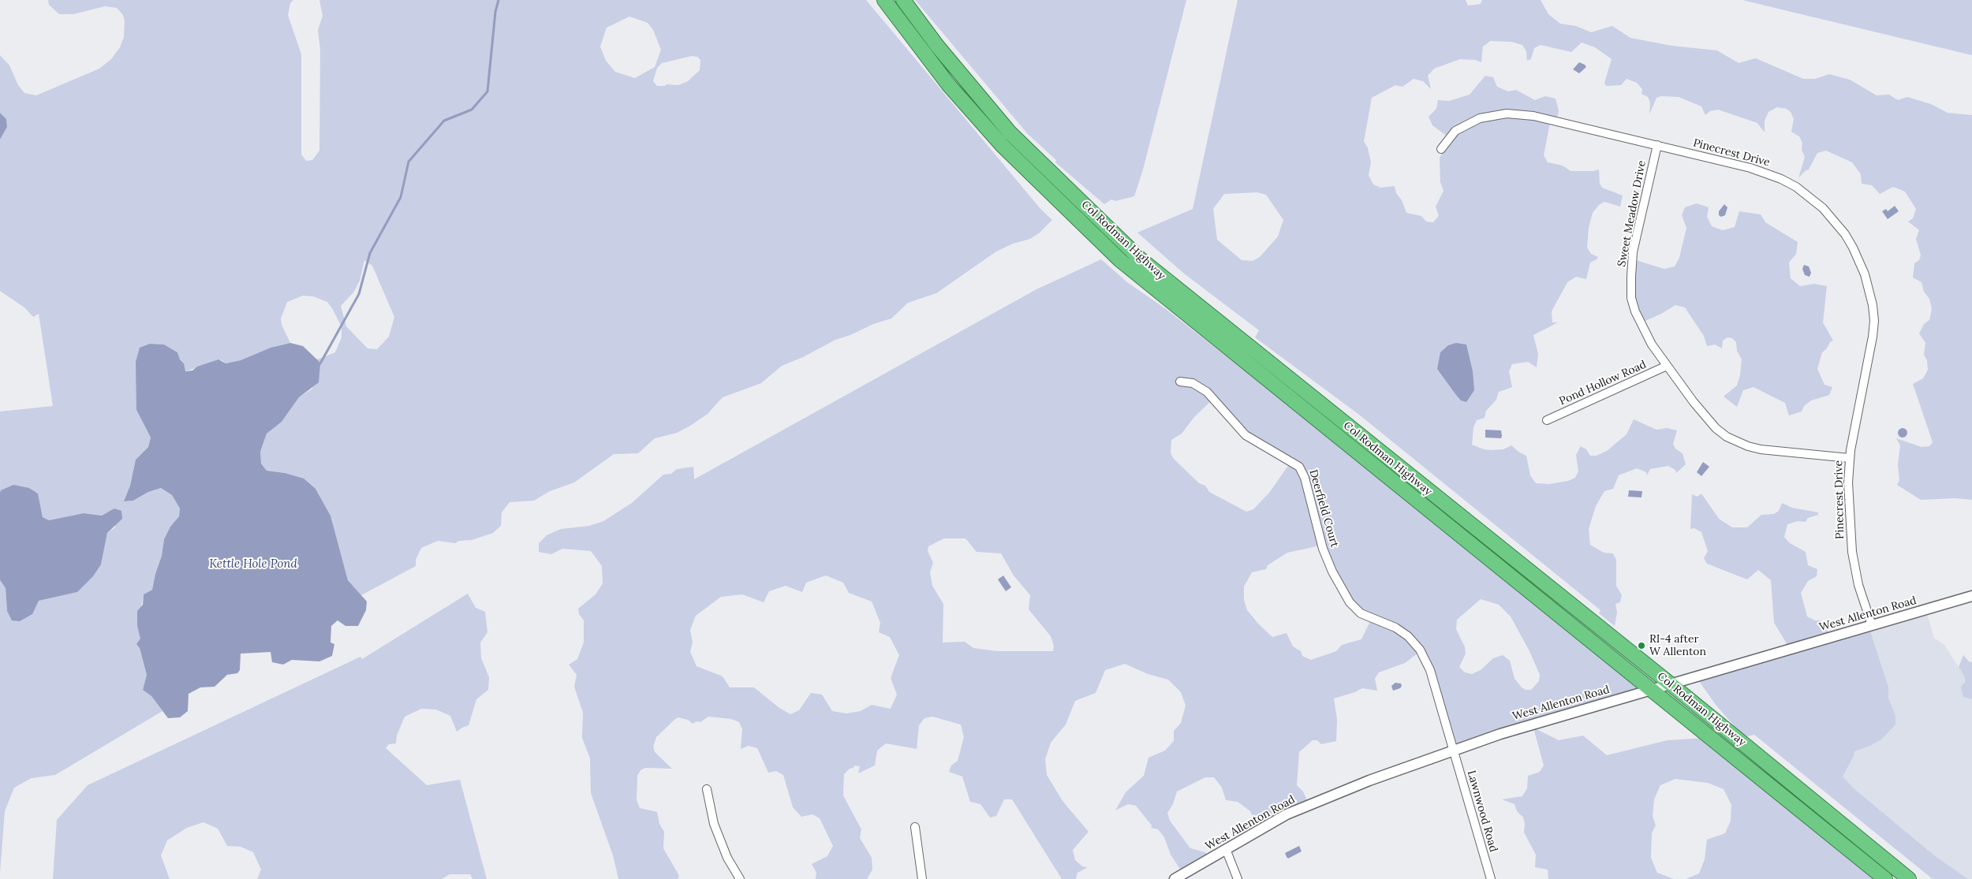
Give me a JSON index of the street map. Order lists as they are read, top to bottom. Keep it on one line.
{"streets":{"highway":["Col Rodman Highway"],"street":["Pinecrest Drive","Sweet Meadow Drive","Pond Hollow Road","Deerfield Court","West Allenton Road","Lawnwood Road"]},"crossings":[["Pinecrest Drive","Sweet Meadow Drive"],["Pinecrest Drive","West Allenton Road"],["Sweet Meadow Drive","Pond Hollow Road"],["Col Rodman Highway","West Allenton Road"],["Deerfield Court","West Allenton Road"],["Deerfield Court","Lawnwood Road"],["West Allenton Road","Lawnwood Road"]],"water":["Kettle Hole Pond"],"places":["RI-4 after W Allenton"]}
